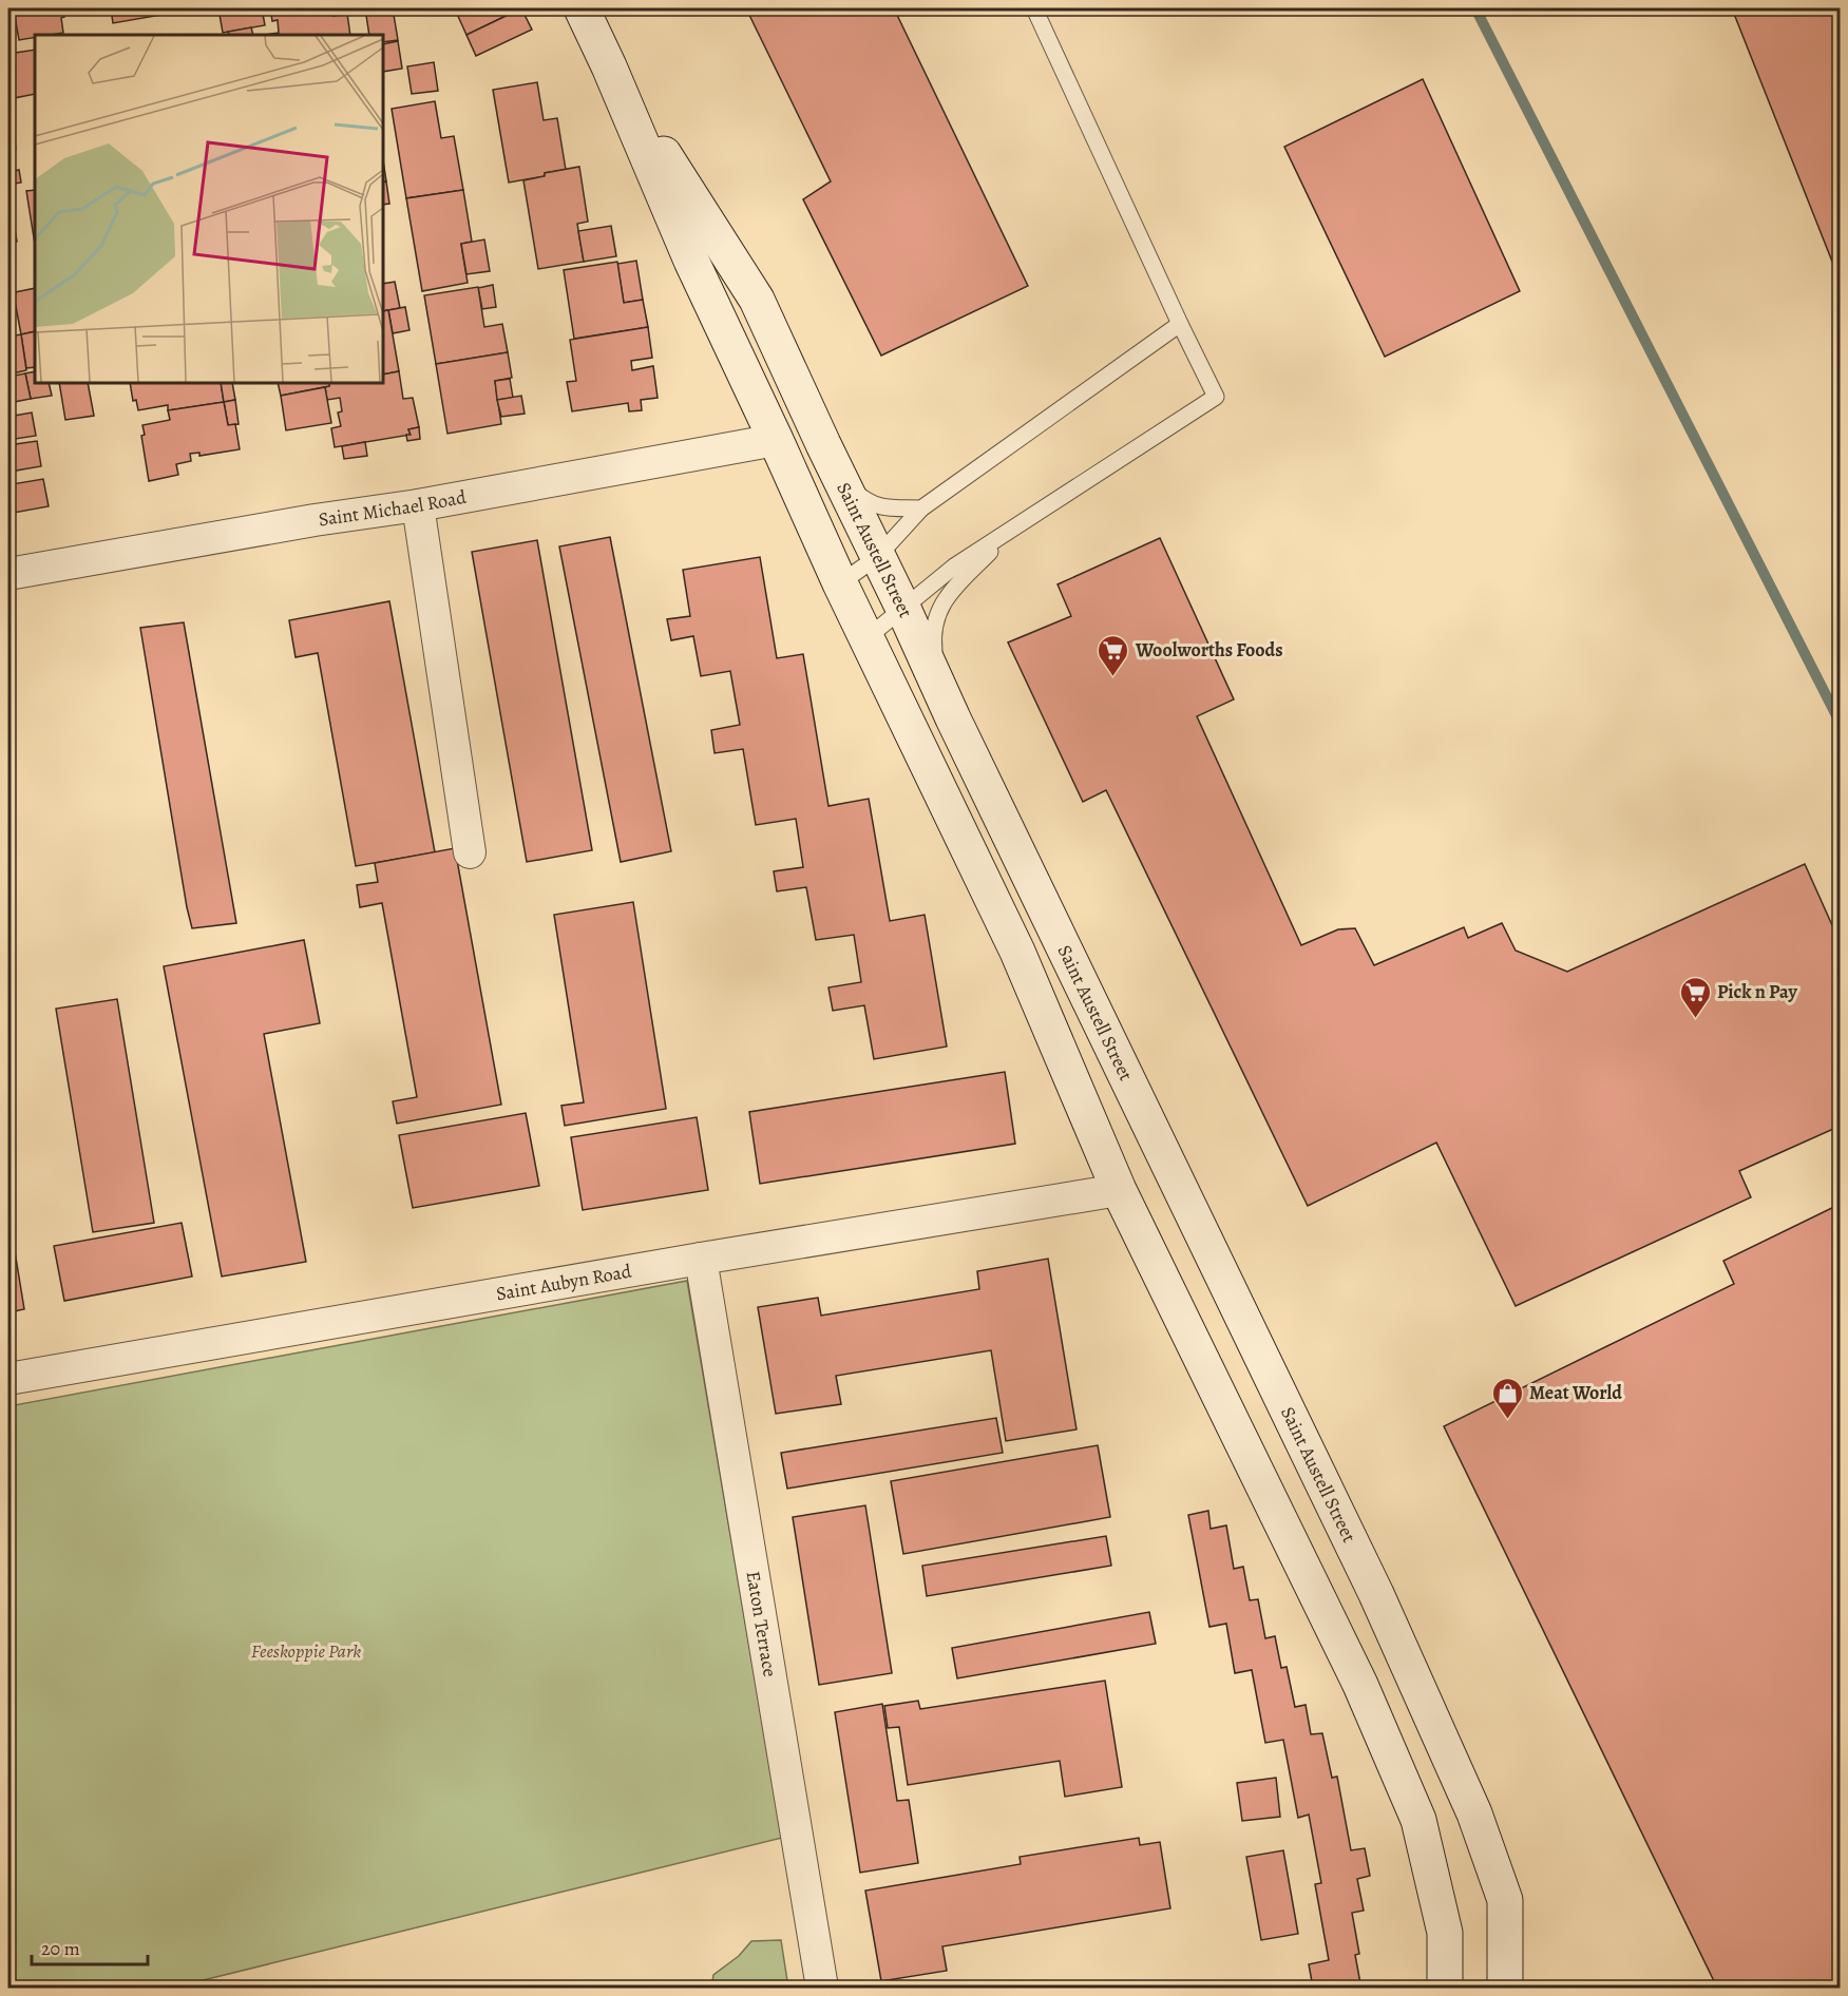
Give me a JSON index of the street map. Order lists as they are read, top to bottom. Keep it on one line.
{"streets":{"street":["Saint Michael Road","Saint Austell Street","Saint Aubyn Road","Eaton Terrace"]},"crossings":[["Saint Michael Road","Saint Austell Street"],["Saint Austell Street","Saint Aubyn Road"],["Saint Aubyn Road","Eaton Terrace"]],"parks":["Feeskoppie Park"],"places":{"supermarket":["Woolworths Foods","Pick n Pay"],"shop":["Meat World"]},"scale_bar":"20 m"}
